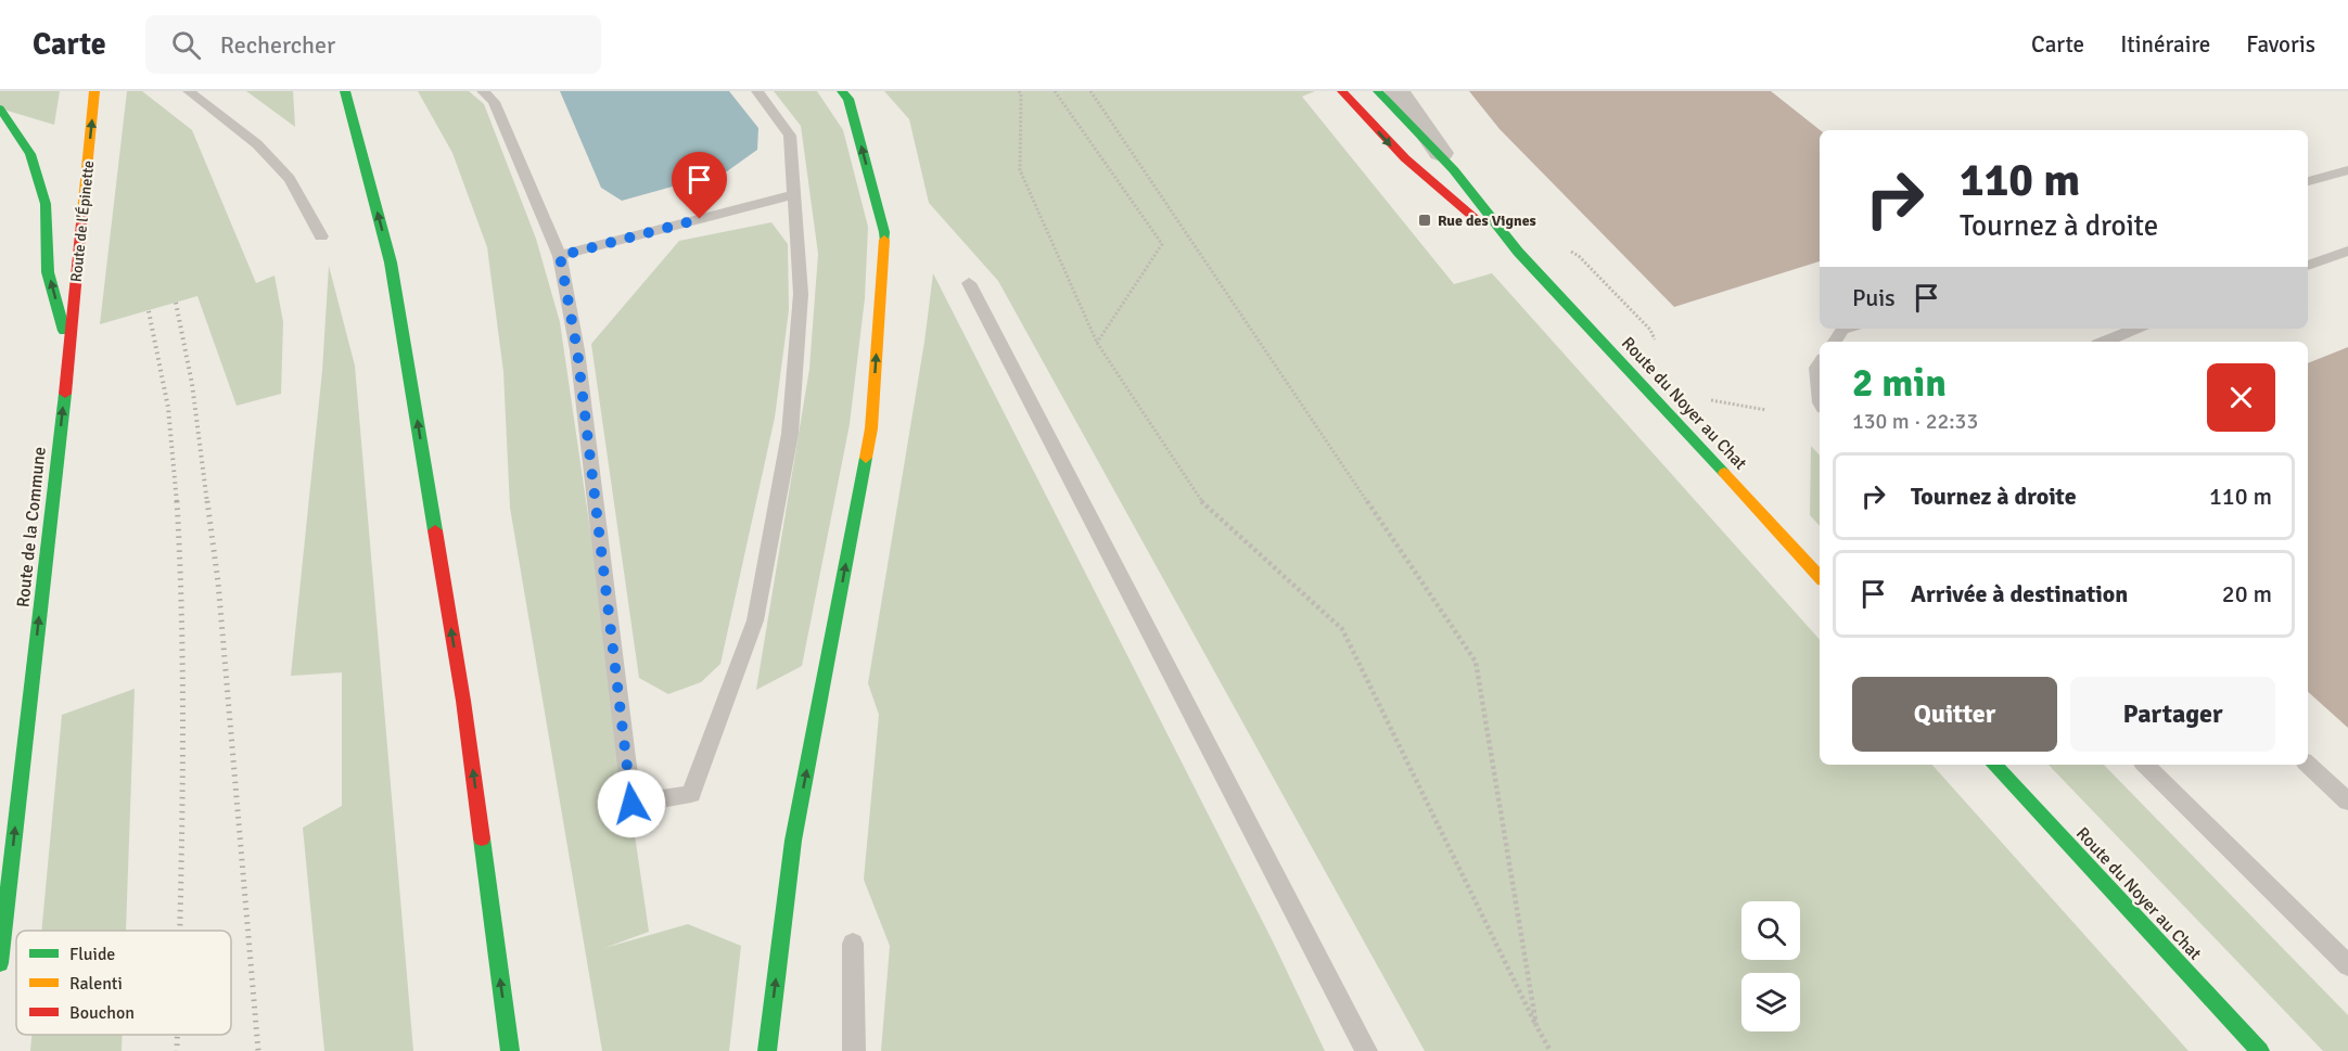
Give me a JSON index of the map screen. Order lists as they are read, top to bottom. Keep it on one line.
{"streets":{"main road":["Route de l'Épinette","Route du Noyer au Chat","Route de la Commune"]},"crossings":[["Route de l'Épinette","Route de la Commune"]],"one_way":["Route de l'Épinette","Route de la Commune"],"places":{"transit":["Rue des Vignes"]},"legend":["Fluide","Ralenti","Bouchon"],"page":{"header":"Carte","search":"Rechercher","nav":["Carte","Itinéraire","Favoris"],"turn":["110 m","Tournez à droite"],"then":"Puis","heading":["2 min","130 m · 22:33"],"list":[{"name":"Tournez à droite","value":"110 m"},{"name":"Arrivée à destination","value":"20 m"}],"buttons":["Quitter","Partager"]}}
